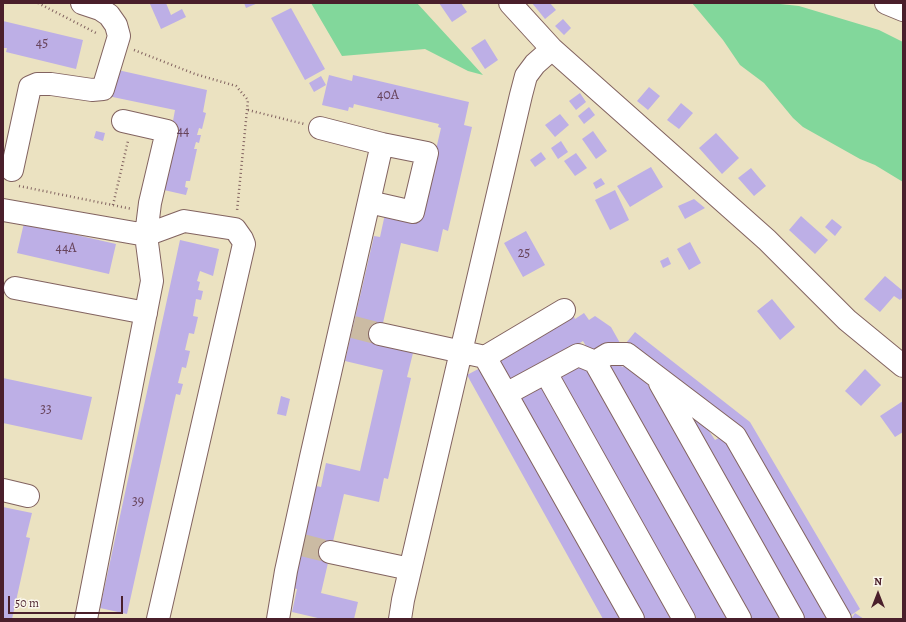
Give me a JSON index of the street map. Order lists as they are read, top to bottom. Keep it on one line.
{"house_numbers":["45","40А","44","44А","25","33","39"],"scale_bar":"50 m","north":"top"}
